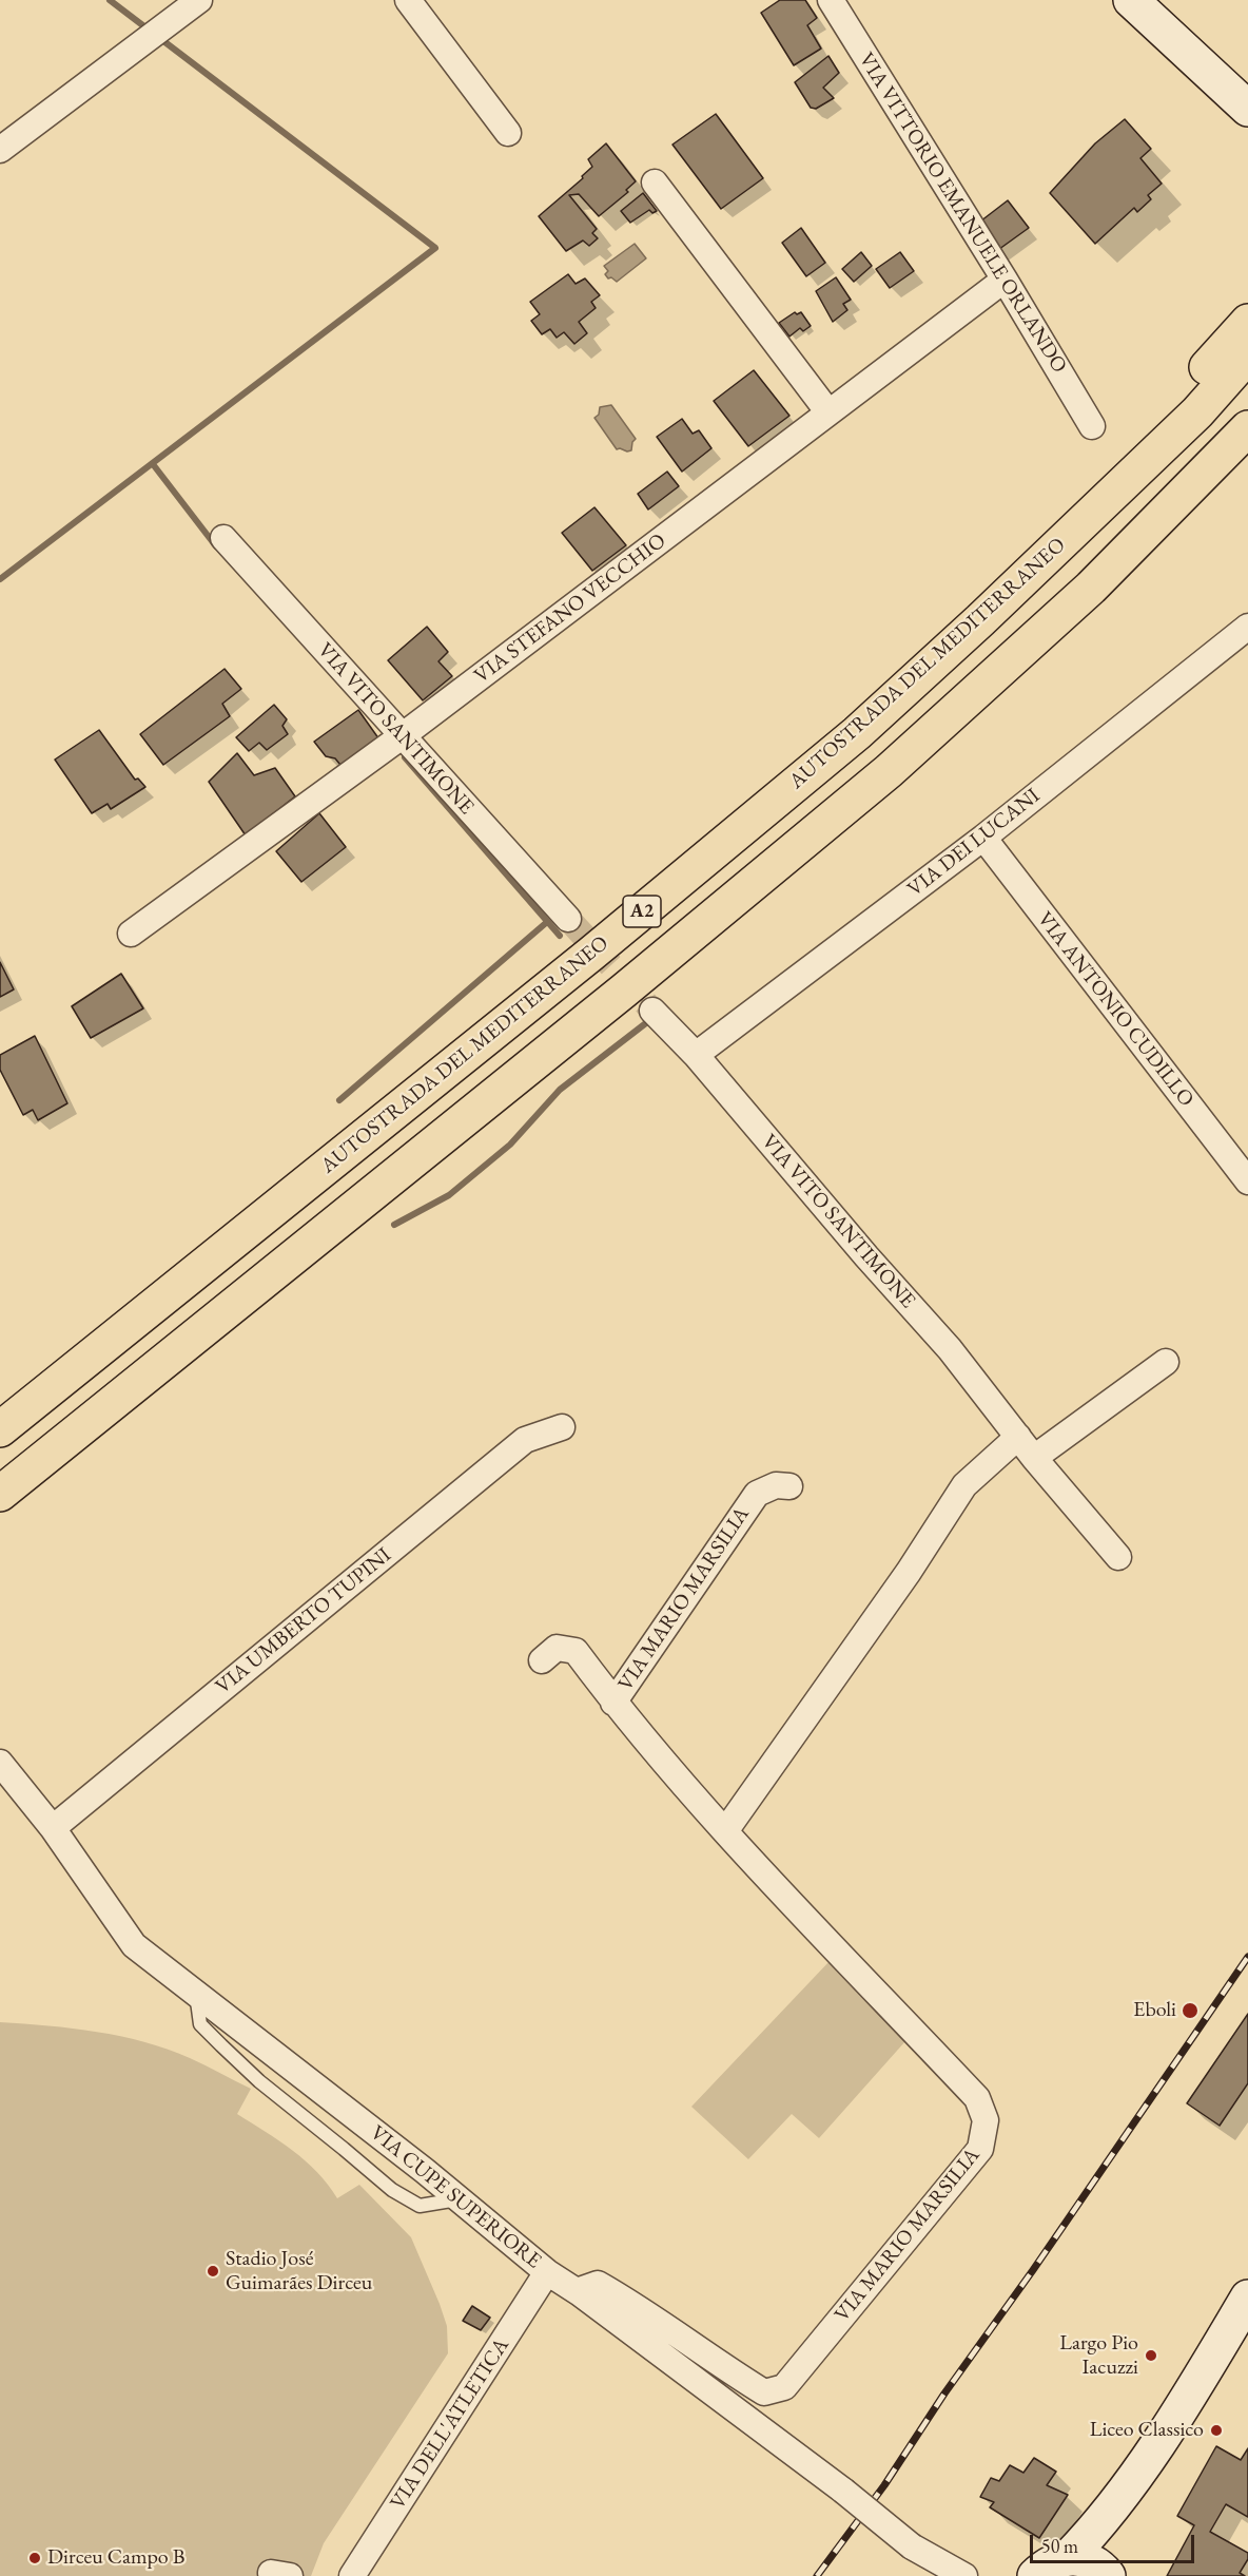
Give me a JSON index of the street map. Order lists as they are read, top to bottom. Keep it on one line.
{"streets":{"highway":["AUTOSTRADA DEL MEDITERRANEO","A2"],"street":["VIA VITTORIO EMANUELE ORLANDO","VIA STEFANO VECCHIO","VIA VITO SANTIMONE","VIA DEI LUCANI","VIA ANTONIO CUDILLO","VIA MARIO MARSILIA","VIA UMBERTO TUPINI","VIA CUPE SUPERIORE","VIA DELL'ATLETICA"]},"crossings":[["VIA VITTORIO EMANUELE ORLANDO","VIA STEFANO VECCHIO"],["VIA STEFANO VECCHIO","VIA VITO SANTIMONE"],["VIA VITO SANTIMONE","VIA DEI LUCANI"],["VIA DEI LUCANI","VIA ANTONIO CUDILLO"],["VIA MARIO MARSILIA","VIA CUPE SUPERIORE"],["VIA UMBERTO TUPINI","VIA CUPE SUPERIORE"],["VIA CUPE SUPERIORE","VIA DELL'ATLETICA"]],"places":["Eboli","Stadio José Guimarães Dirceu","Largo Pio Iacuzzi","Liceo Classico","Dirceu Campo B"],"scale_bar":"50 m"}
